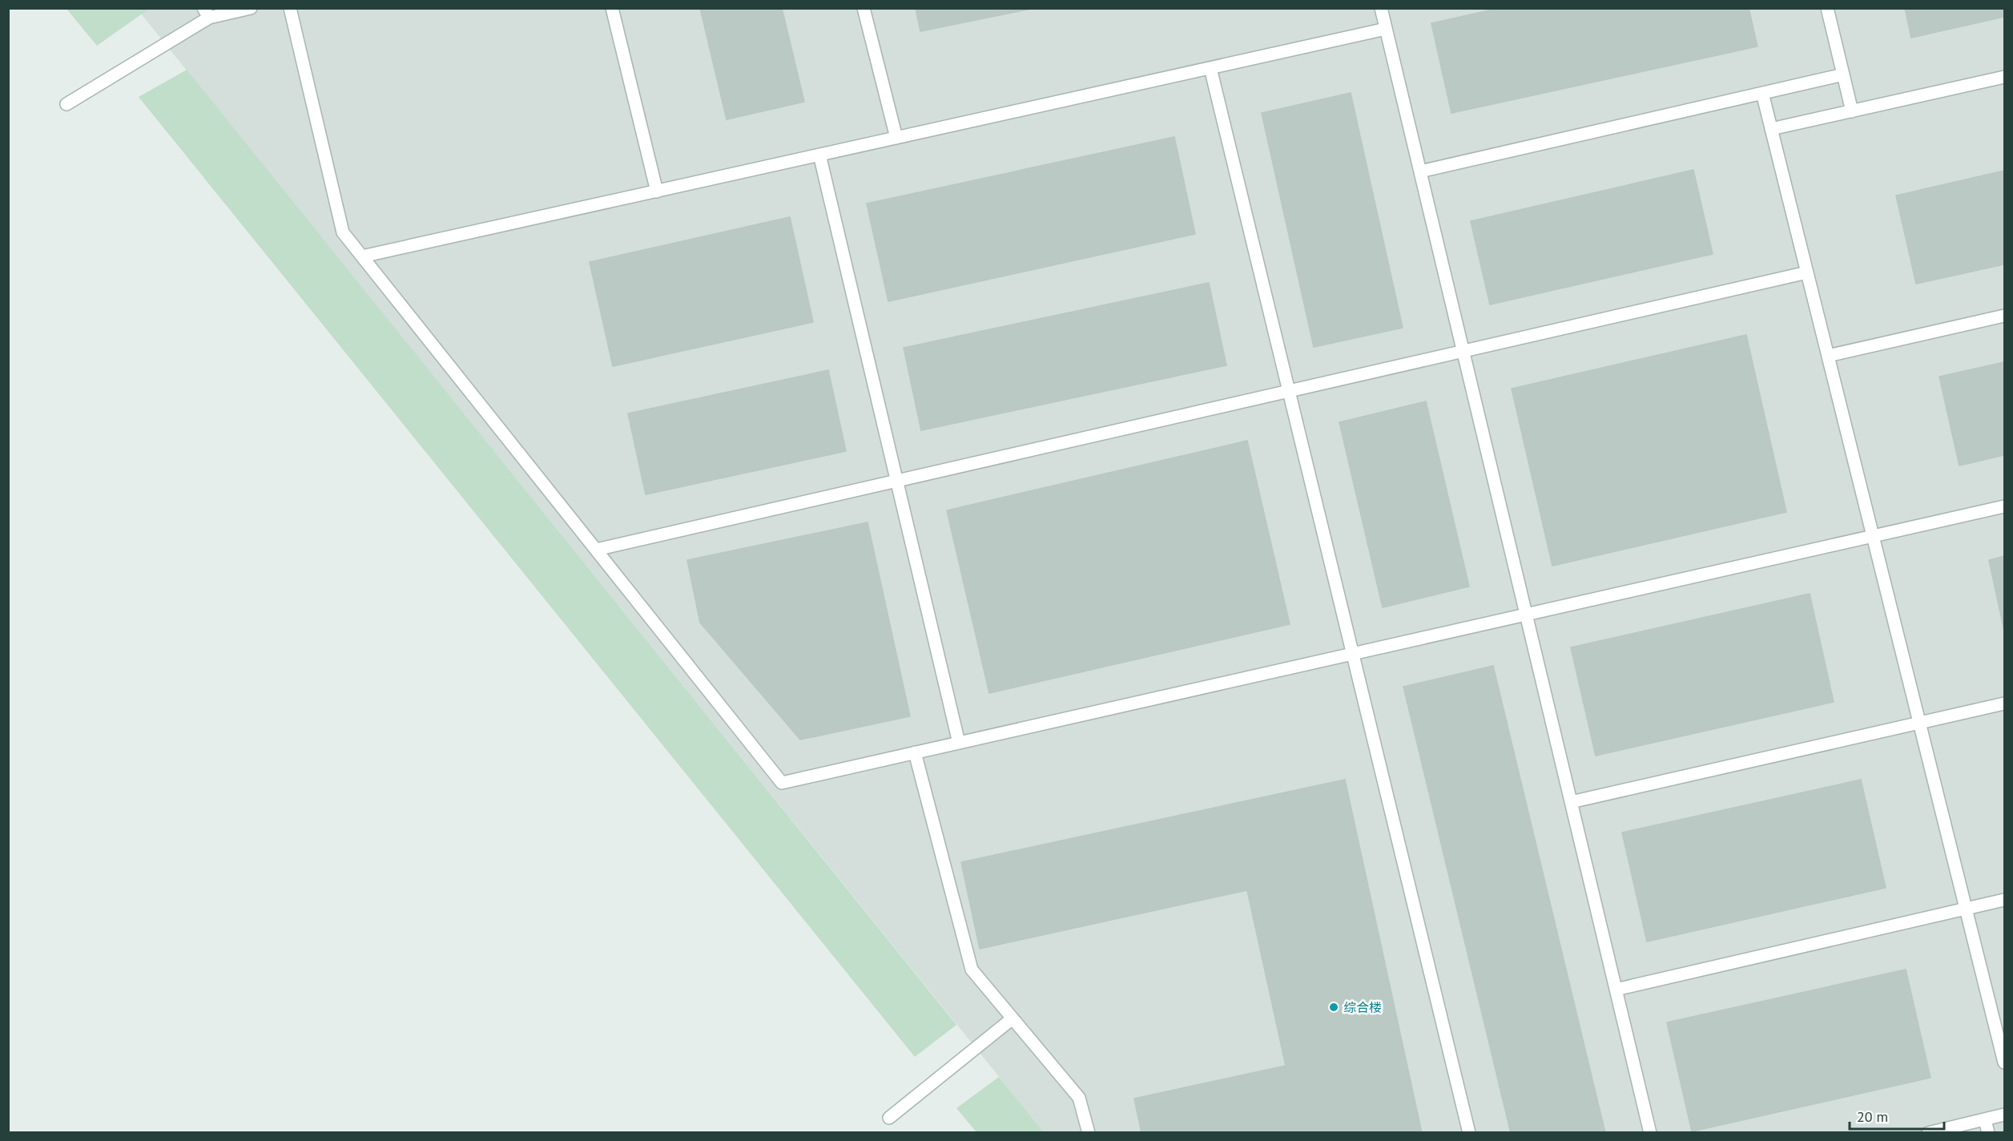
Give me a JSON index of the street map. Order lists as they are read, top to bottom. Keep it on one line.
{"places":["综合楼"],"scale_bar":"20 m"}
